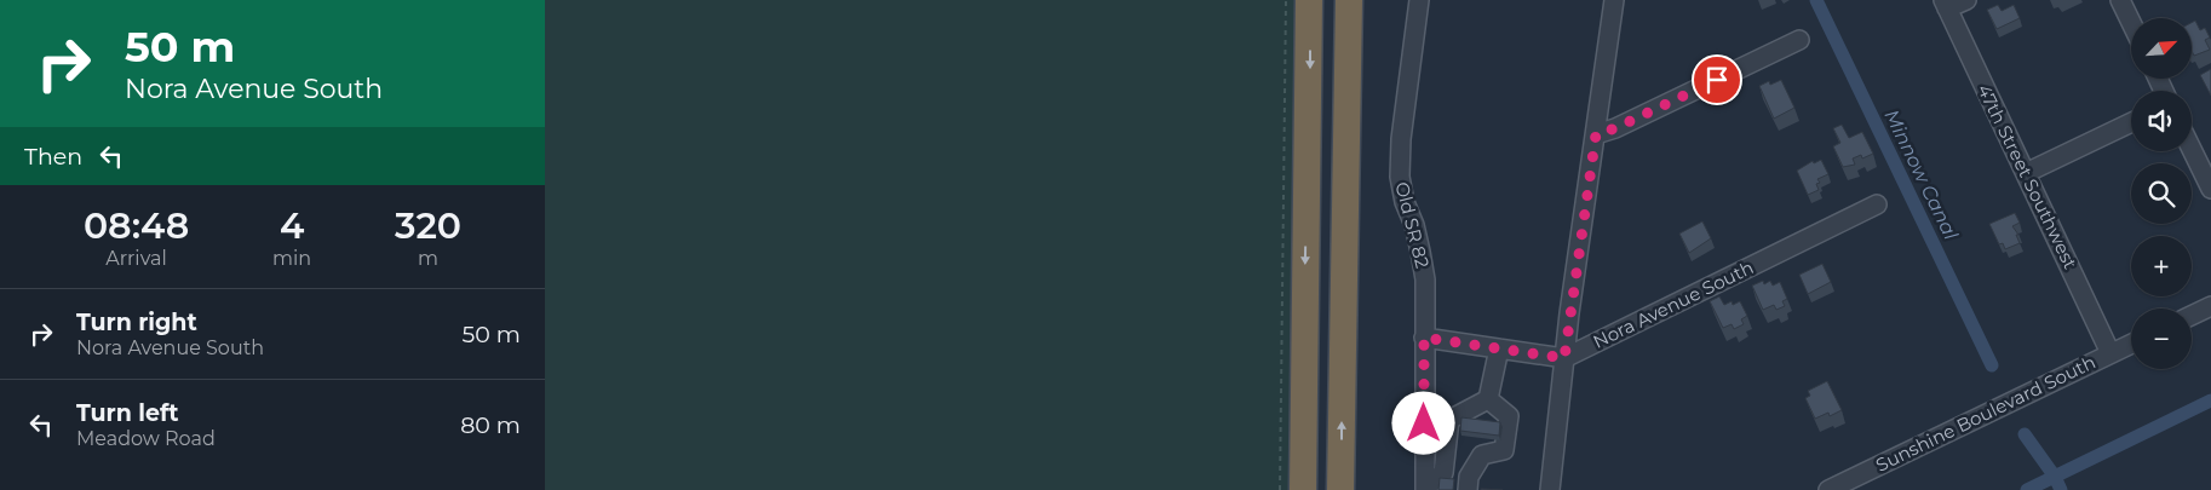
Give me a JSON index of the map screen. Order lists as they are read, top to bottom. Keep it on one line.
{"streets":{"street":["47th Street Southwest","Old SR 82","Nora Avenue South","Sunshine Boulevard South"]},"crossings":[["47th Street Southwest","Sunshine Boulevard South"]],"water":["Minnow Canal"],"north":"top right","page":{"turn":["50 m","Nora Avenue South"],"map_buttons":["+","−"],"then":"Then","eta":["08:48","Arrival","4","min","320","m"],"list":[{"name":"Turn right","note":"Nora Avenue South","value":"50 m"},{"name":"Turn left","note":"Meadow Road","value":"80 m"}]}}
